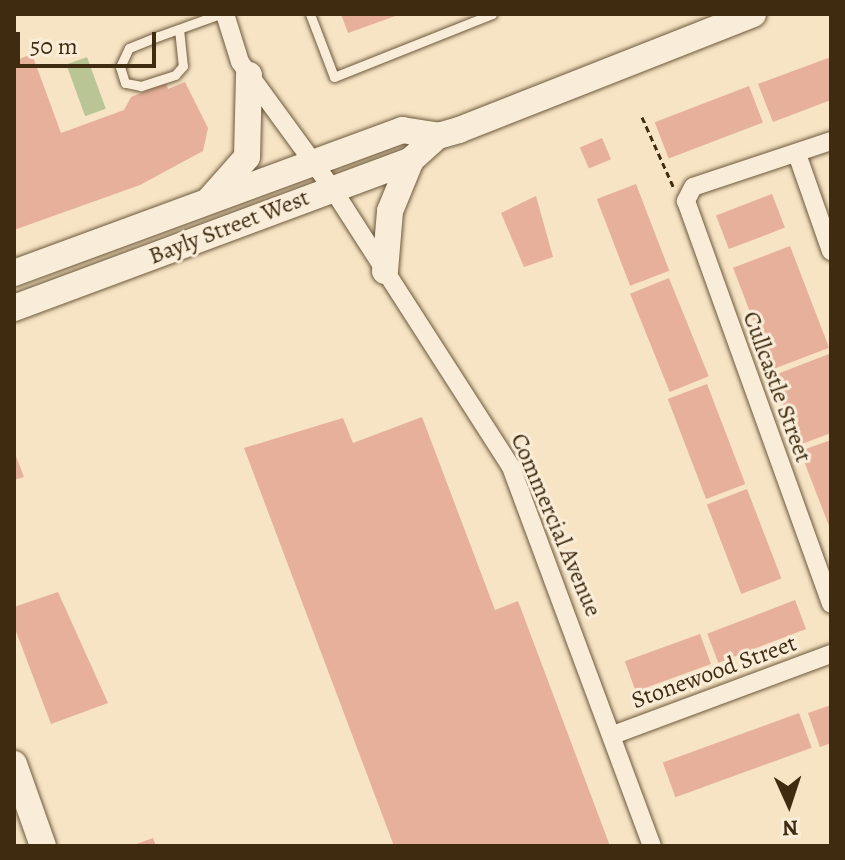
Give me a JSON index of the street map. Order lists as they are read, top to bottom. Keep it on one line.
{"streets":{"main road":["Bayly Street West"],"street":["Cullcastle Street","Commercial Avenue","Stonewood Street"]},"crossings":[["Bayly Street West","Commercial Avenue"],["Commercial Avenue","Stonewood Street"]],"scale_bar":"50 m","north":"bottom"}
